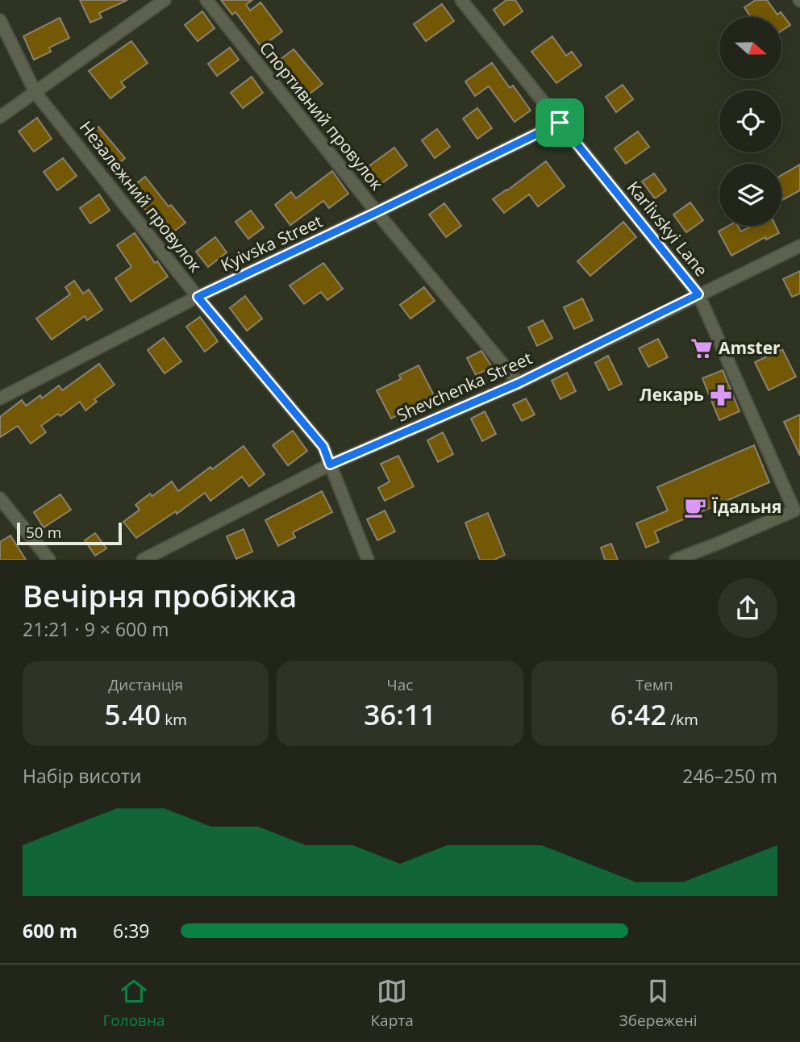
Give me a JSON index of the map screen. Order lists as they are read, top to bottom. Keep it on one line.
{"streets":{"street":["Спортивний провулок","Незалежний провулок","Karlіvskyi Lane","Kyivska Street","Shevchenka Street"]},"crossings":[["Спортивний провулок","Kyivska Street"],["Спортивний провулок","Shevchenka Street"],["Незалежний провулок","Kyivska Street"],["Незалежний провулок","Shevchenka Street"],["Karlіvskyi Lane","Kyivska Street"],["Karlіvskyi Lane","Shevchenka Street"]],"places":{"supermarket":["Amster"],"pharmacy":["Лекарь"],"cafe":["Їдальня"]},"scale_bar":"50 m","north":"right","page":{"scale":"50 m","heading":["Вечірня пробіжка","21:21 · 9 × 600 m"],"stats":[["Дистанція","5.40 km"],["Час","36:11"],["Темп","6:42 /km"]],"chart":["Набір висоти","246–250 m"],"list":[{"name":"600 m","note":"6:39"}],"tabs":["Головна","Карта","Збережені"]}}
